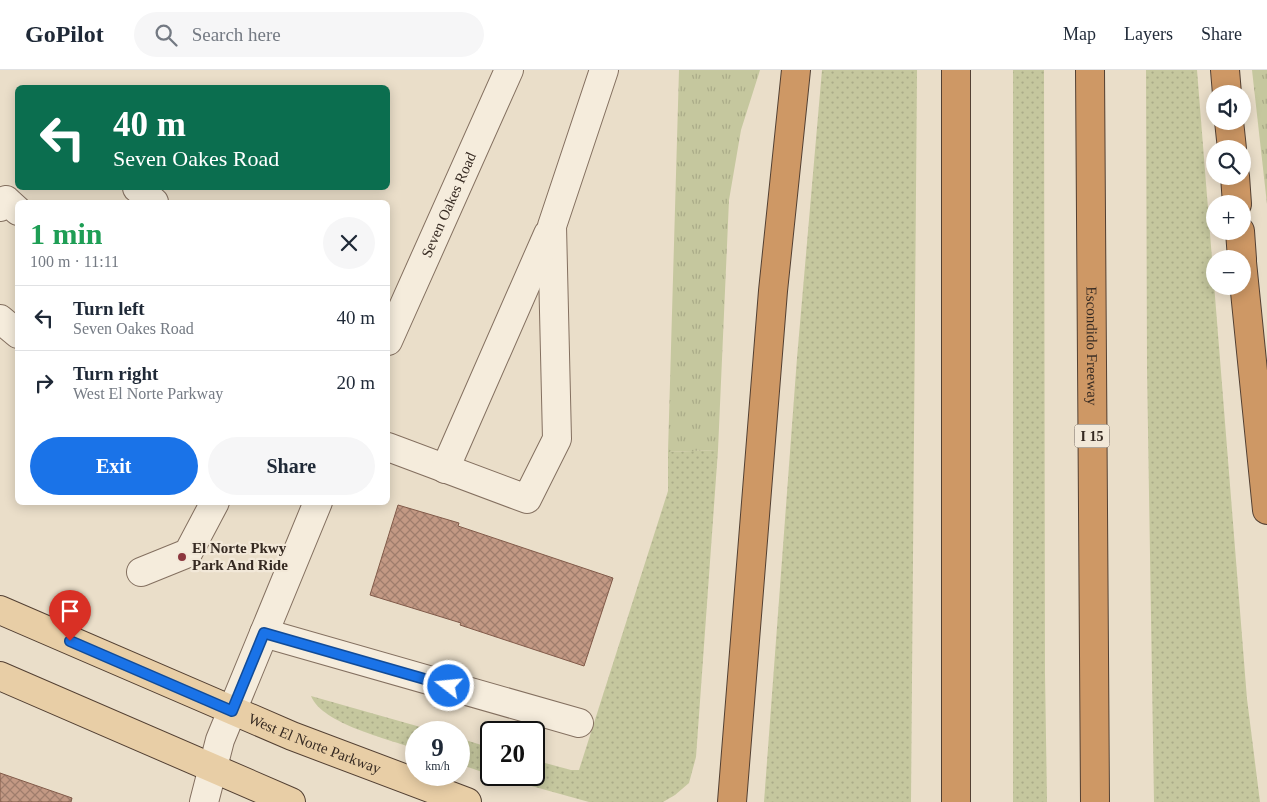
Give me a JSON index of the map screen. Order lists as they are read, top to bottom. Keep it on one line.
{"streets":{"highway":["Escondido Freeway","I 15"],"main road":["West El Norte Parkway"],"street":["Seven Oakes Road"]},"places":["El Norte Pkwy Park And Ride"],"page":{"header":"GoPilot","search":"Search here","nav":["Map","Layers","Share"],"map_buttons":["+","−"],"turn":["40 m","Seven Oakes Road"],"heading":["1 min","100 m · 11:11"],"list":[{"name":"Turn left","note":"Seven Oakes Road","value":"40 m"},{"name":"Turn right","note":"West El Norte Parkway","value":"20 m"}],"buttons":["Exit","Share"],"speed":"9 km/h","limit":"20"}}
